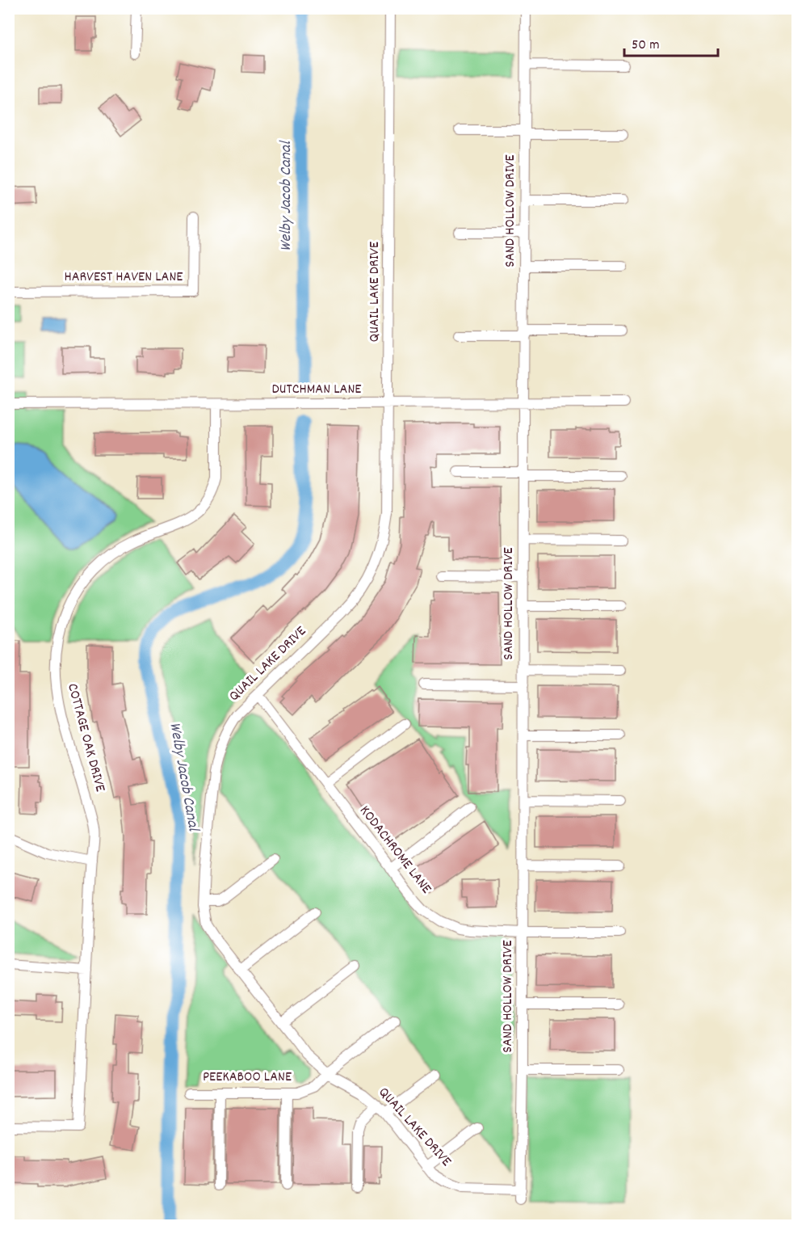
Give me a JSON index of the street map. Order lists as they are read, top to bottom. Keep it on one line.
{"streets":{"street":["SAND HOLLOW DRIVE","HARVEST HAVEN LANE","QUAIL LAKE DRIVE","DUTCHMAN LANE","COTTAGE OAK DRIVE","KODACHROME LANE","PEEKABOO LANE"]},"crossings":[["SAND HOLLOW DRIVE","QUAIL LAKE DRIVE"],["SAND HOLLOW DRIVE","DUTCHMAN LANE"],["SAND HOLLOW DRIVE","KODACHROME LANE"],["QUAIL LAKE DRIVE","DUTCHMAN LANE"],["QUAIL LAKE DRIVE","KODACHROME LANE"],["QUAIL LAKE DRIVE","PEEKABOO LANE"],["DUTCHMAN LANE","COTTAGE OAK DRIVE"]],"water":["Welby Jacob Canal"],"scale_bar":"50 m"}
